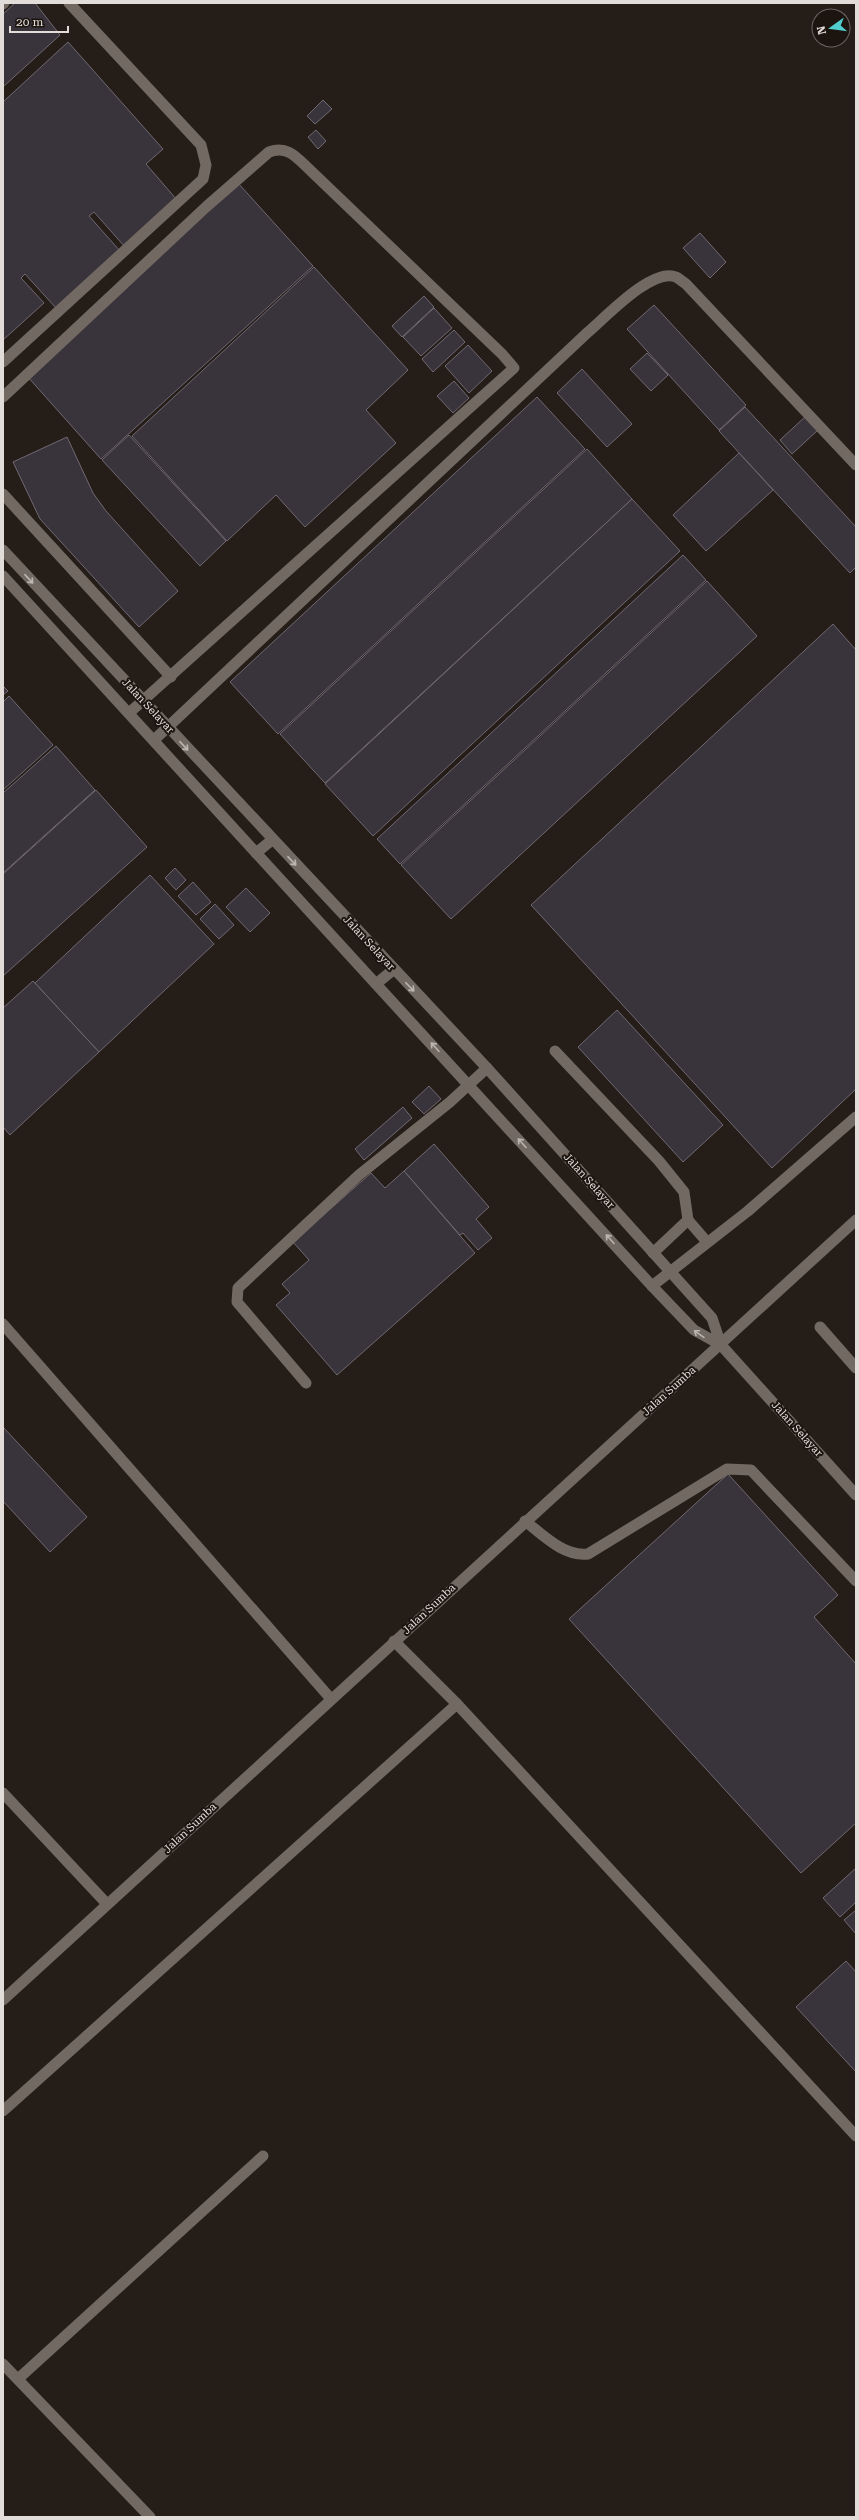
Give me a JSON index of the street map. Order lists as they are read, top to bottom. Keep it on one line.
{"streets":{"street":["Jalan Selayar","Jalan Sumba"]},"crossings":[["Jalan Selayar","Jalan Sumba"]],"scale_bar":"20 m","north":"left"}
